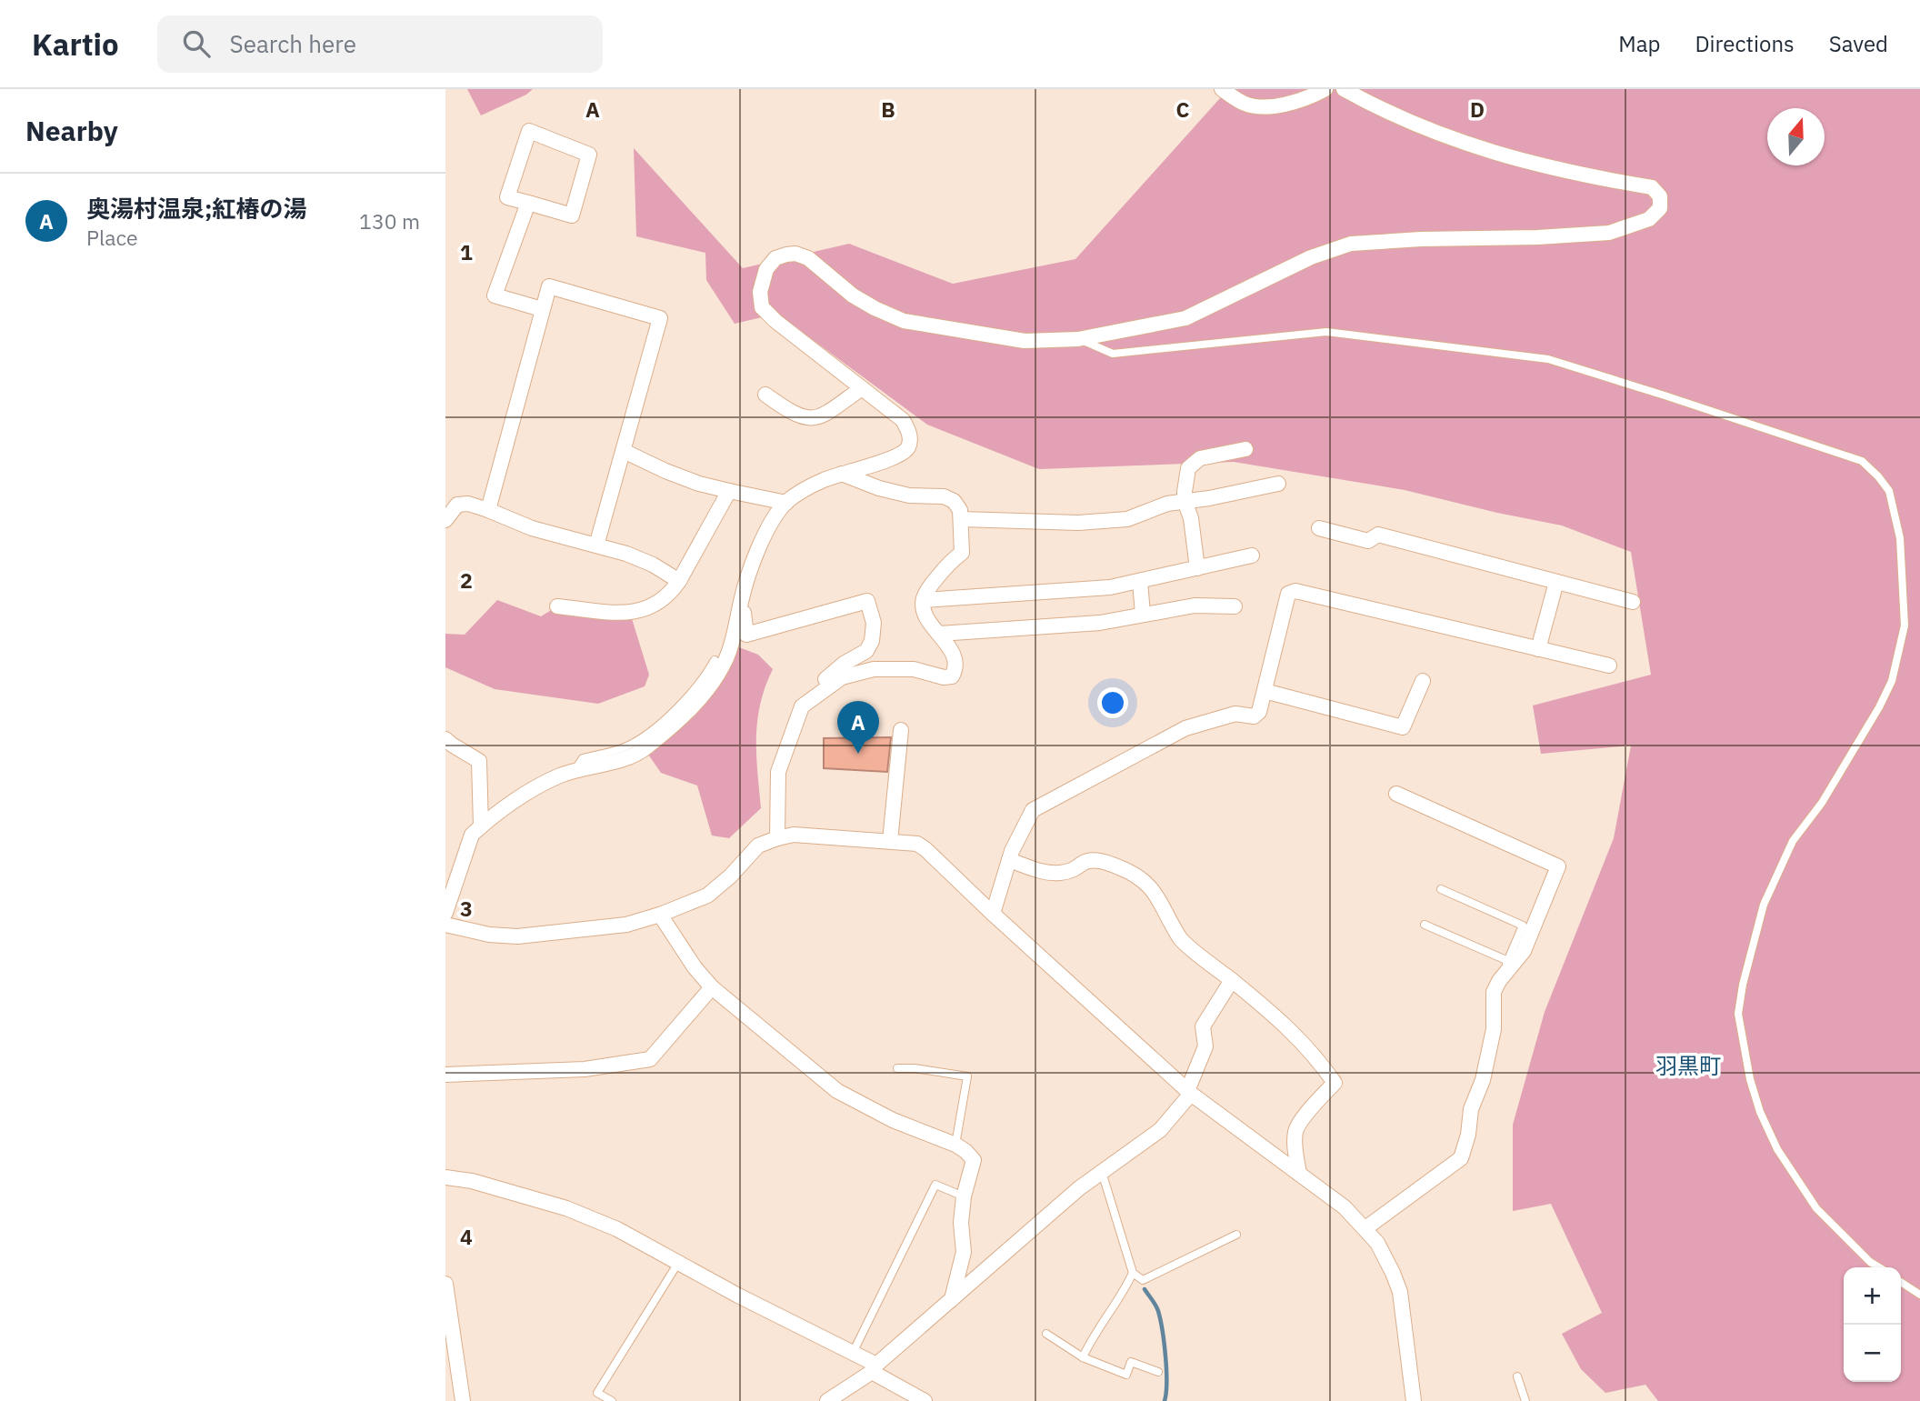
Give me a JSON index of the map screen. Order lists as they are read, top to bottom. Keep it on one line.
{"districts":["羽黒町"],"north":"top","page":{"header":"Kartio","search":"Search here","nav":["Map","Directions","Saved"],"heading":"Nearby","list":[{"mark":"A","name":"奥湯村温泉;紅椿の湯","note":"Place","value":"130 m"}],"pins":"A","map_buttons":["+","−"]},"grid":{"columns":["A","B","C","D"],"rows":["1","2","3","4"]}}
